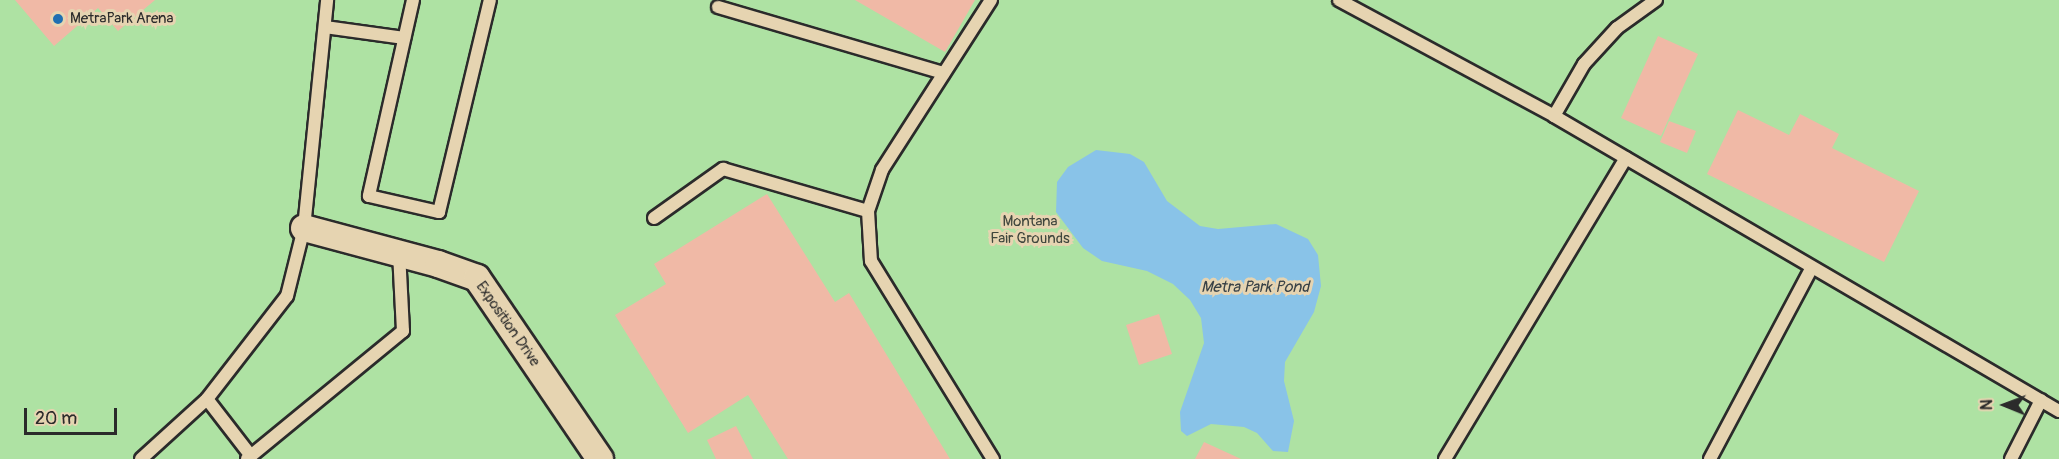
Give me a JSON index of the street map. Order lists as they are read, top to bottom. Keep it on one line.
{"streets":{"street":["Exposition Drive"]},"water":["Metra Park Pond"],"parks":["Montana Fair Grounds"],"places":["MetraPark Arena"],"scale_bar":"20 m","north":"left"}
